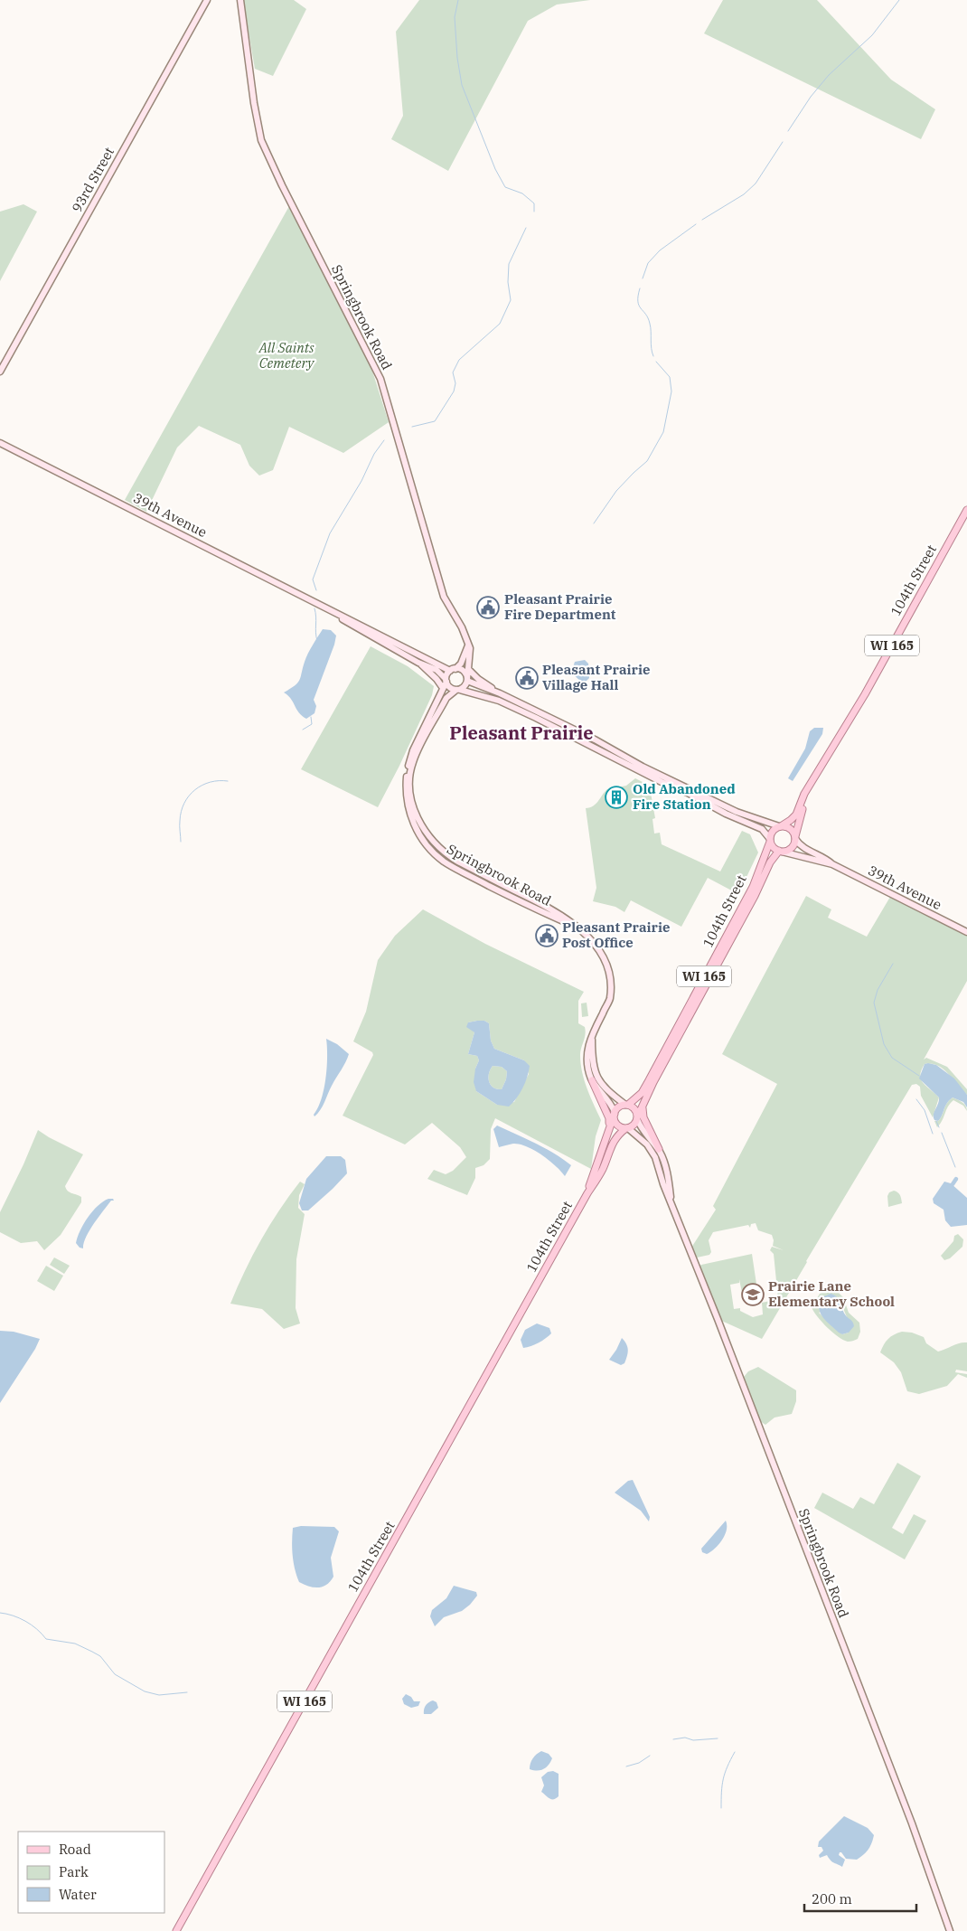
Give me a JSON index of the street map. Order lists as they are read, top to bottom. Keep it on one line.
{"streets":{"main road":["104th Street","WI 165"],"street":["93rd Street","Springbrook Road","39th Avenue"]},"crossings":[["Springbrook Road","39th Avenue"],["Springbrook Road","104th Street"],["Springbrook Road","WI 165"],["39th Avenue","104th Street"],["39th Avenue","WI 165"],["104th Street","WI 165"]],"districts":["Pleasant Prairie"],"parks":["All Saints Cemetery"],"places":{"public building":["Pleasant Prairie Fire Department","Pleasant Prairie Village Hall","Pleasant Prairie Post Office"],"building":["Old Abandoned Fire Station"],"school or university":["Prairie Lane Elementary School"]},"legend":["Road","Park","Water"],"scale_bar":"200 m"}
